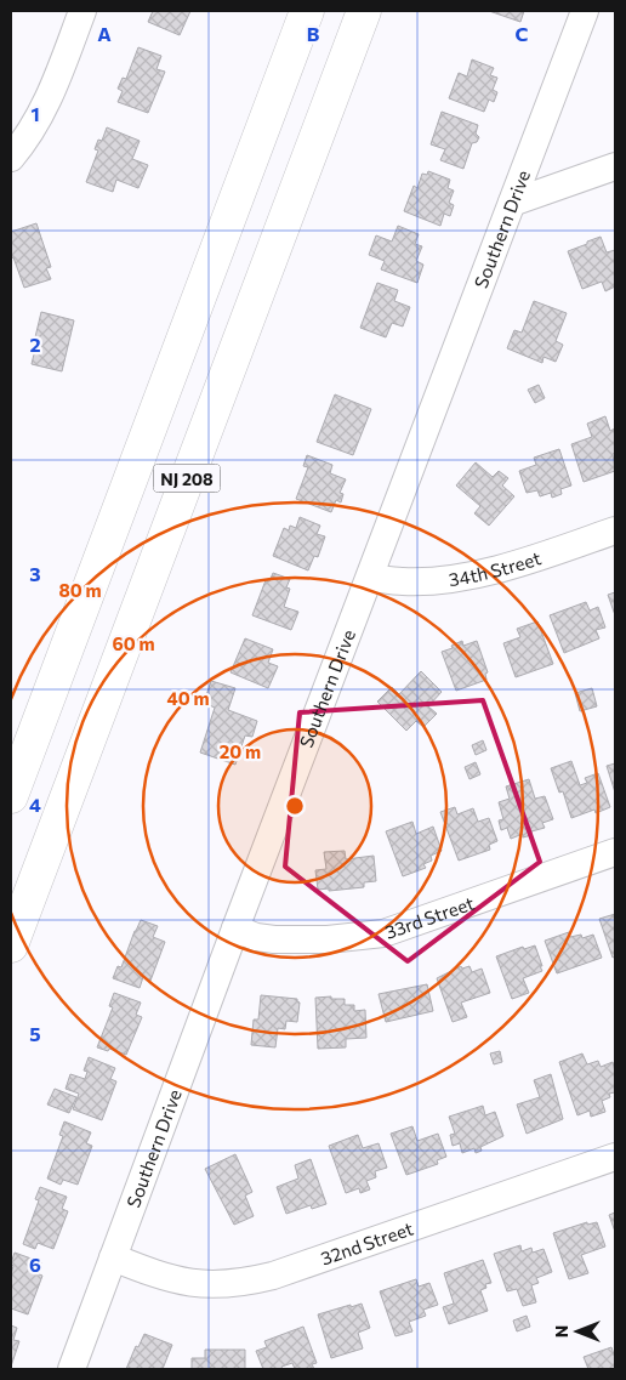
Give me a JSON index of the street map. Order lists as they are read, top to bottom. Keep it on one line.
{"streets":{"highway":["NJ 208"],"street":["Southern Drive","34th Street","33rd Street","32nd Street"]},"crossings":[["Southern Drive","34th Street"],["Southern Drive","33rd Street"],["Southern Drive","32nd Street"]],"north":"left","grid":{"columns":["A","B","C"],"rows":["1","2","3","4","5","6"]},"rings":["80 m","60 m","40 m","20 m"]}
